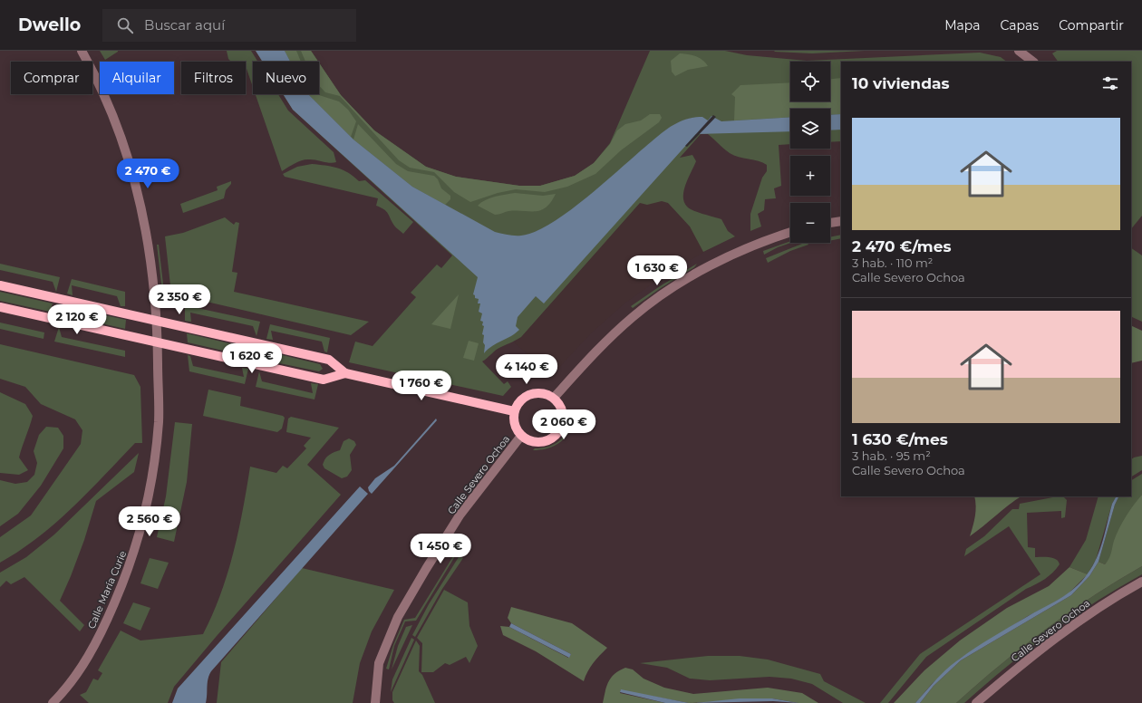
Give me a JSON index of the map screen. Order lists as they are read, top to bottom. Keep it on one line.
{"streets":{"street":["Calle Severo Ochoa","Calle María Curie"]},"page":{"header":"Dwello","search":"Buscar aquí","nav":["Mapa","Capas","Compartir"],"map_buttons":["+","−"],"chip":["Comprar","Alquilar","Filtros","Nuevo"],"heading":"10 viviendas","list":[{"name":"2 470 €/mes","note":"3 hab. · 110 m² · Calle Severo Ochoa"},{"name":"1 630 €/mes","note":"3 hab. · 95 m² · Calle Severo Ochoa"}],"price":["2 470 €","1 630 €","2 350 €","2 120 €","1 620 €","4 140 €","1 760 €","2 060 €","2 560 €","1 450 €"]}}
